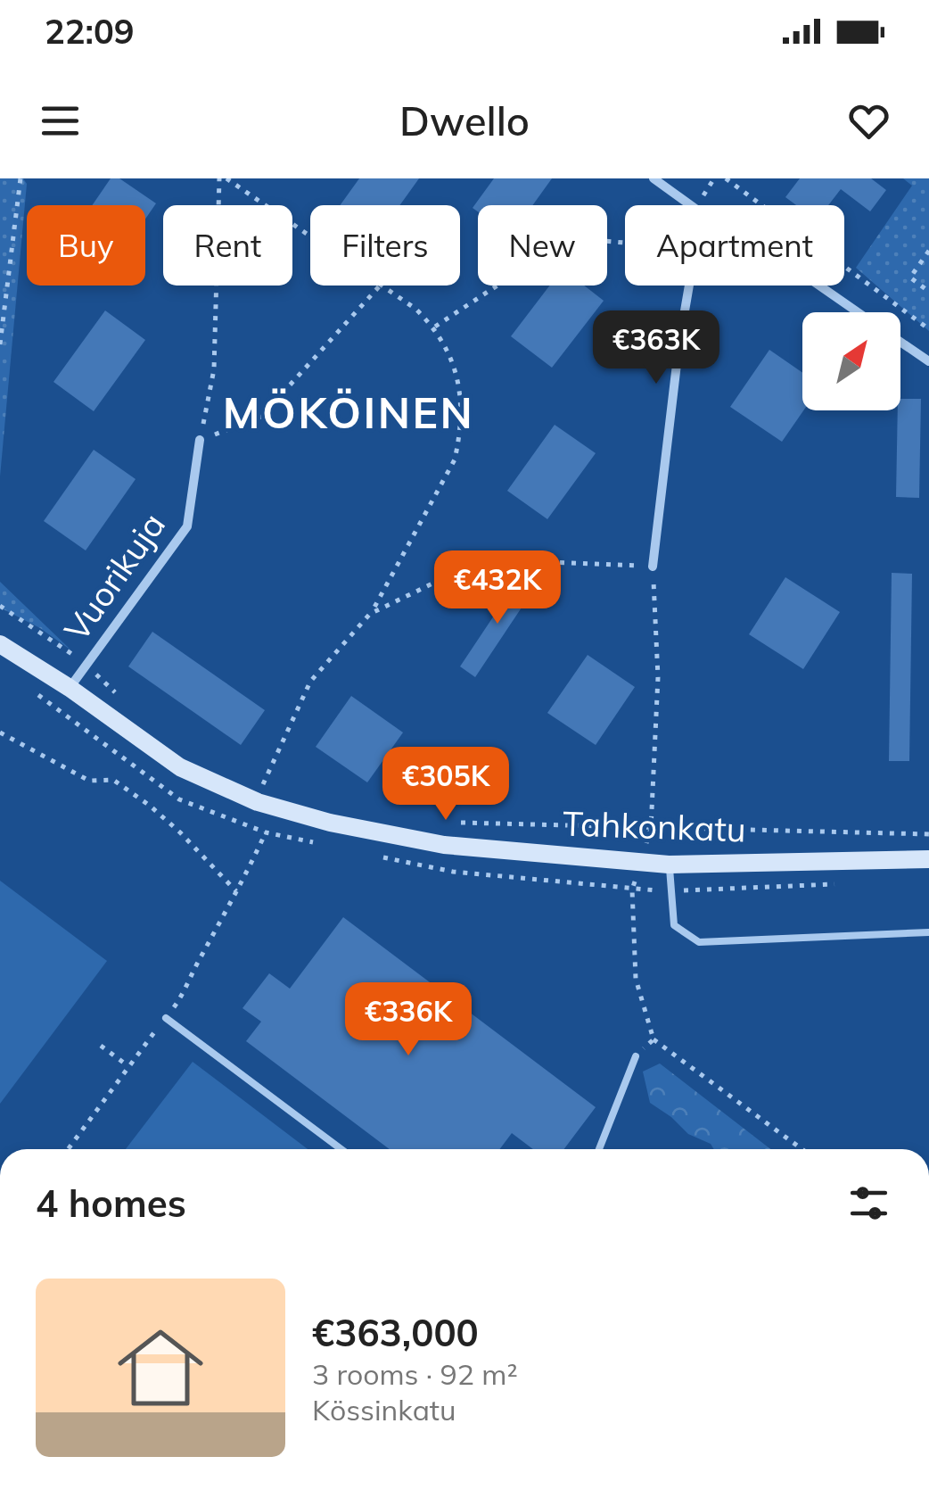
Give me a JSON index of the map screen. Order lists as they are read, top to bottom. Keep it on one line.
{"streets":{"street":["Vuorikuja","Tahkonkatu"]},"crossings":[["Vuorikuja","Tahkonkatu"]],"districts":["MÖKÖINEN"],"north":"top right","page":{"status":"22:09","header":"Dwello","chip":["Buy","Rent","Filters","New","Apartment"],"price":["€363K","€432K","€305K","€336K"],"heading":"4 homes","list":[{"name":"€363,000","note":"3 rooms · 92 m² · Kössinkatu"}]}}
